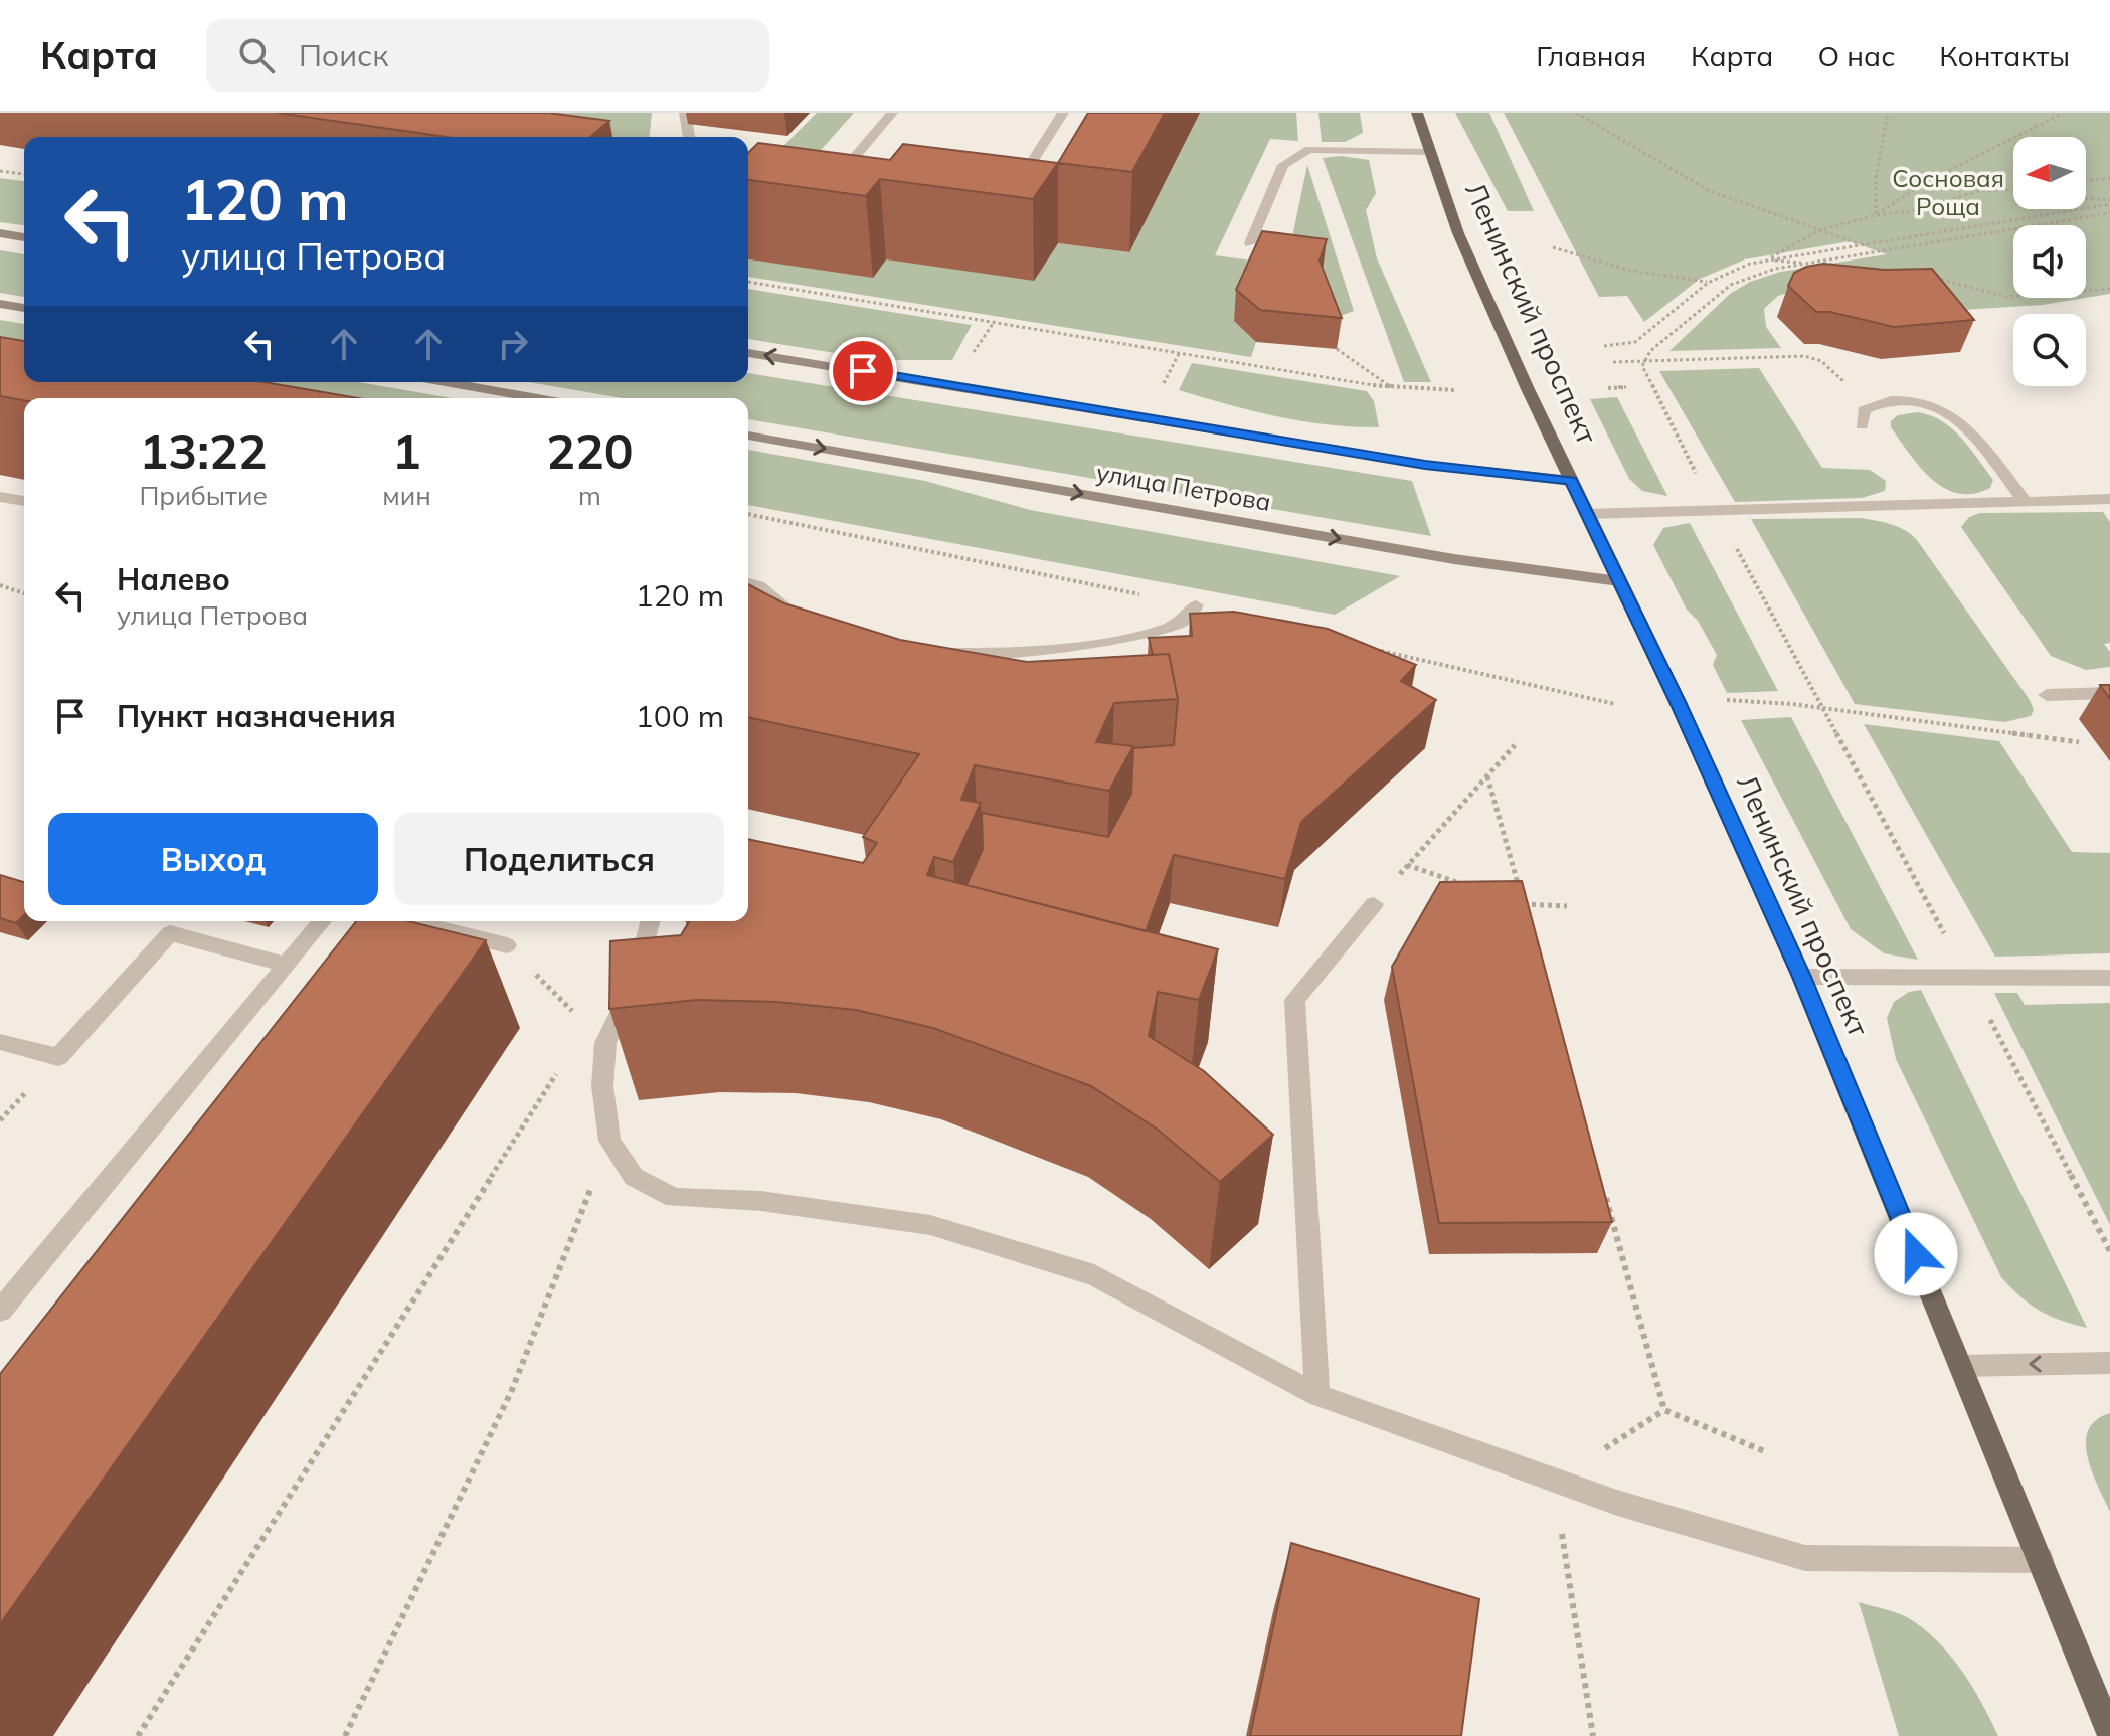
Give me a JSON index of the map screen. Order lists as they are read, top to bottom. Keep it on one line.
{"streets":{"main road":["Ленинский проспект","улица Петрова"]},"crossings":[["Ленинский проспект","улица Петрова"]],"parks":["Сосновая Роща"],"north":"left","page":{"header":"Карта","search":"Поиск","nav":["Главная","Карта","О нас","Контакты"],"turn":["120 m","улица Петрова"],"eta":["13:22","Прибытие","1","мин","220","m"],"list":[{"name":"Налево","note":"улица Петрова","value":"120 m"},{"name":"Пункт назначения","value":"100 m"}],"buttons":["Выход","Поделиться"]}}
